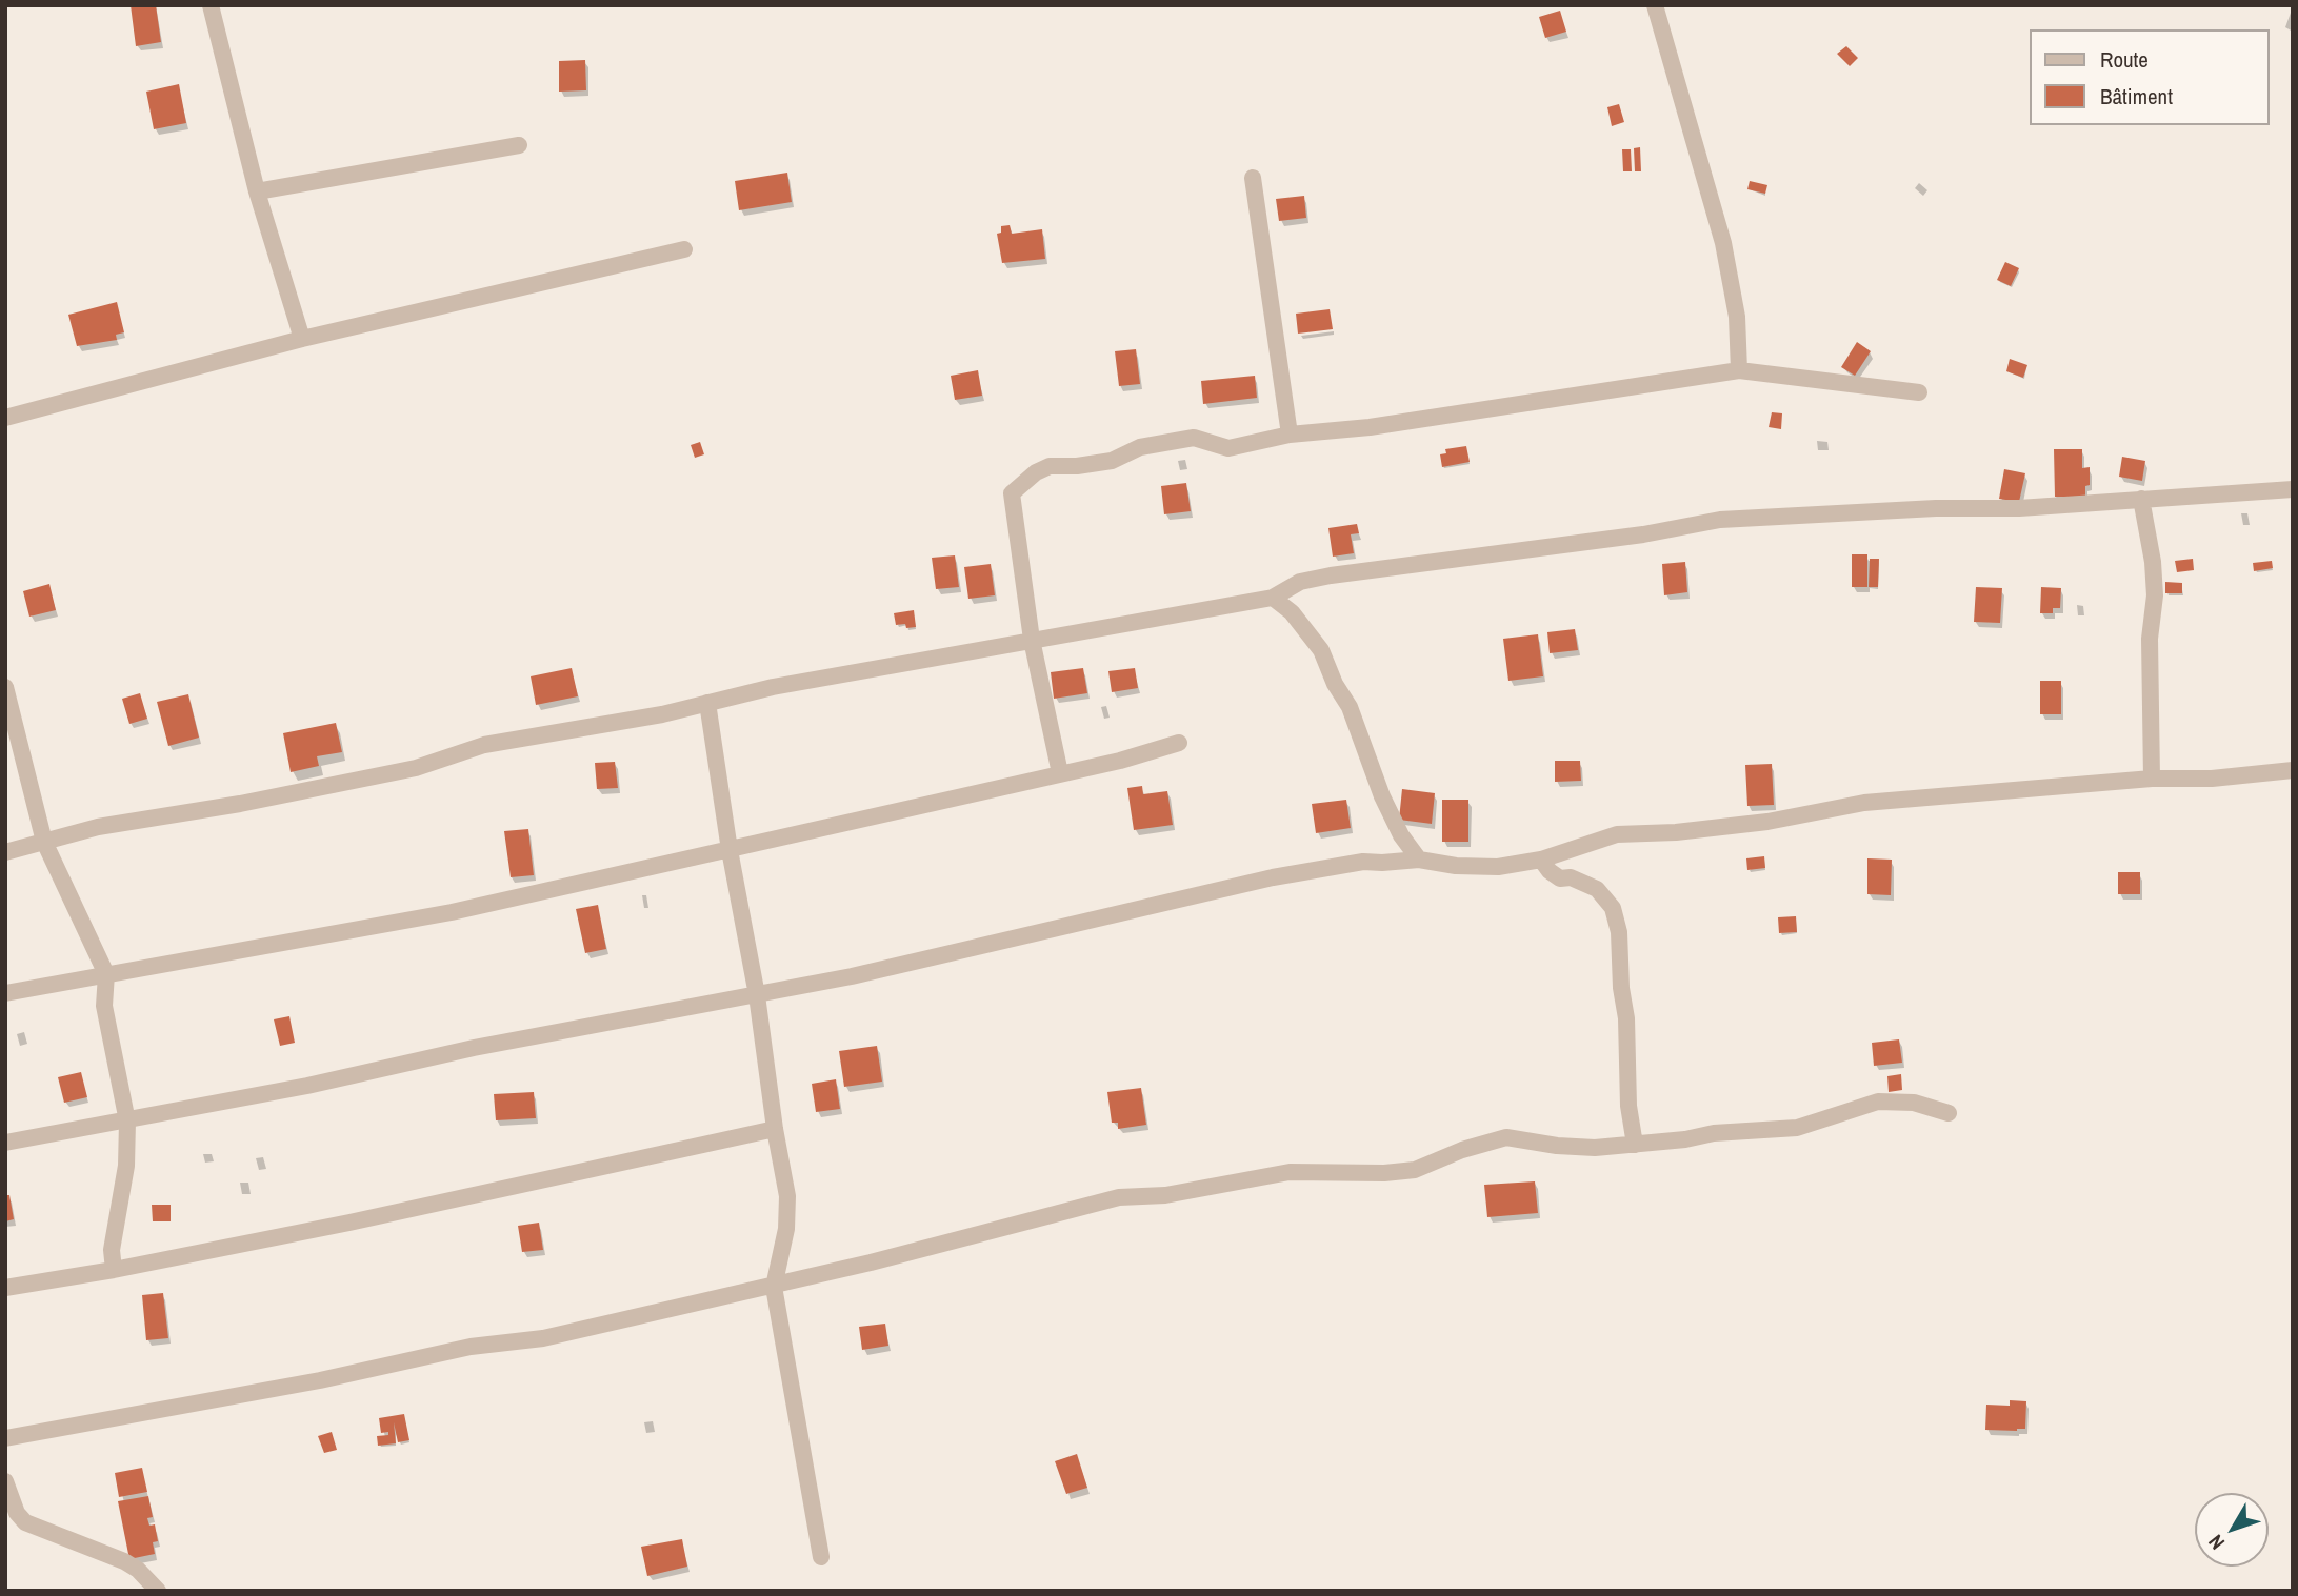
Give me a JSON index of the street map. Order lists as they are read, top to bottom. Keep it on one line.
{"legend":["Route","Bâtiment"],"north":"bottom left"}
